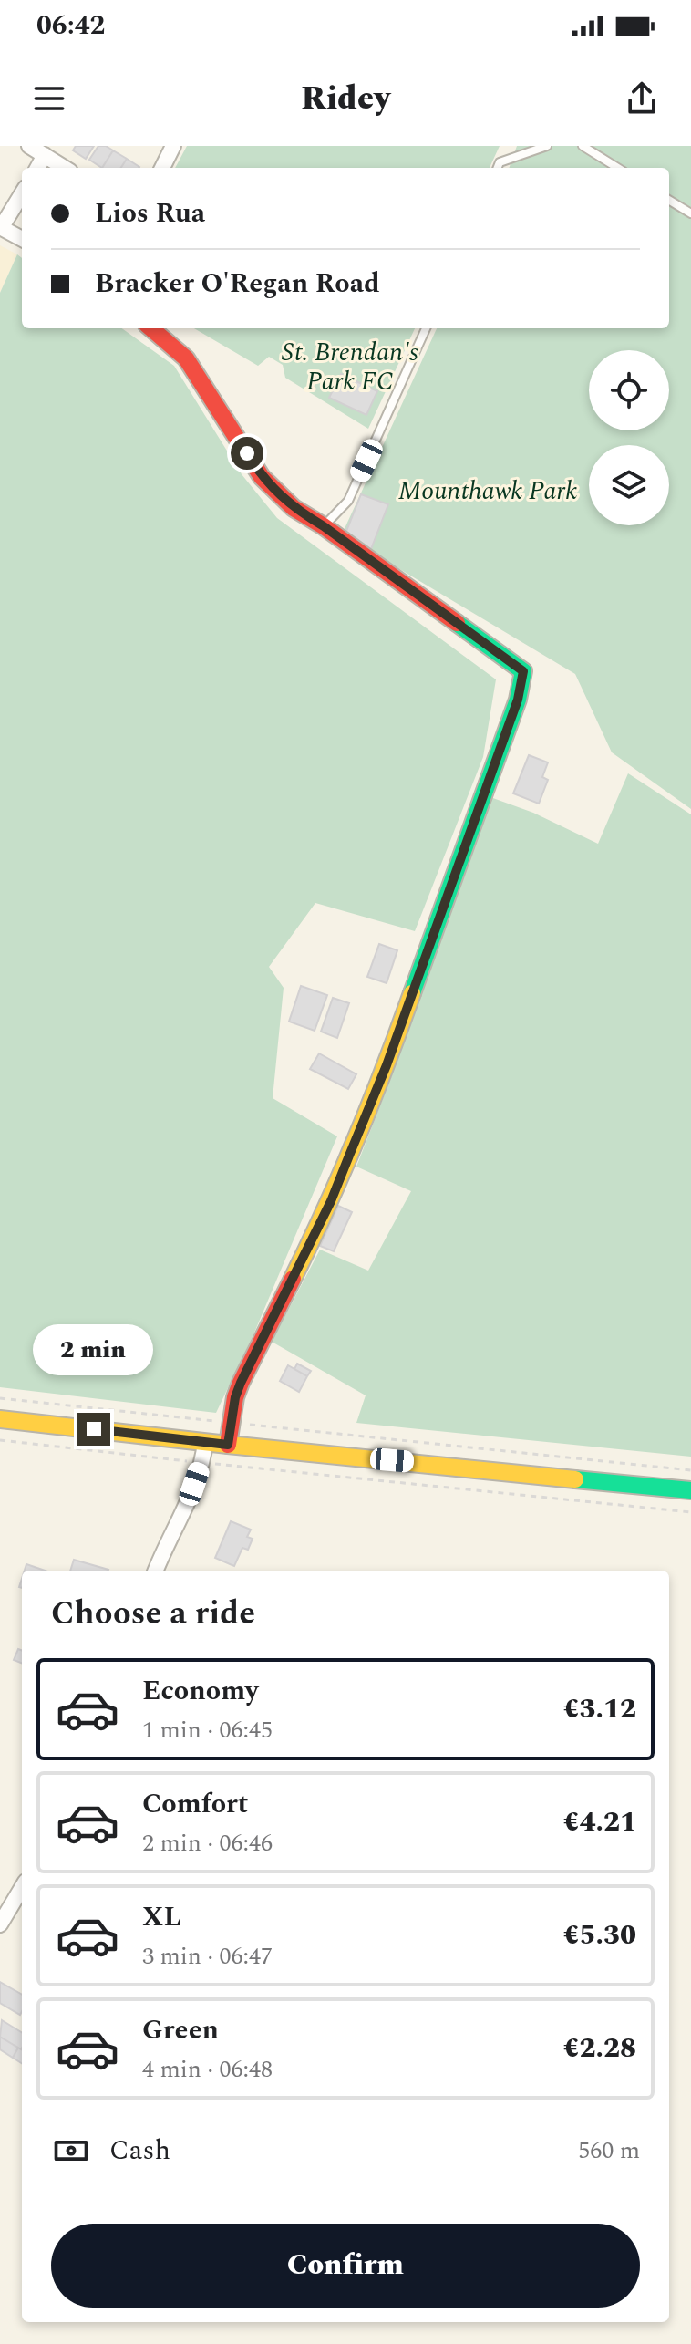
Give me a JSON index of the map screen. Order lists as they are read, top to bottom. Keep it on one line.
{"parks":["St. Brendan's Park FC","Mounthawk Park"],"page":{"status":"06:42","header":"Ridey","banner":["Lios Rua","Bracker O'Regan Road"],"bubble":"2 min","heading":"Choose a ride","list":[{"name":"Economy","note":"1 min · 06:45","value":"€3.12"},{"name":"Comfort","note":"2 min · 06:46","value":"€4.21"},{"name":"XL","note":"3 min · 06:47","value":"€5.30"},{"name":"Green","note":"4 min · 06:48","value":"€2.28"}],"pay":["Cash","560 m"],"buttons":"Confirm"}}
